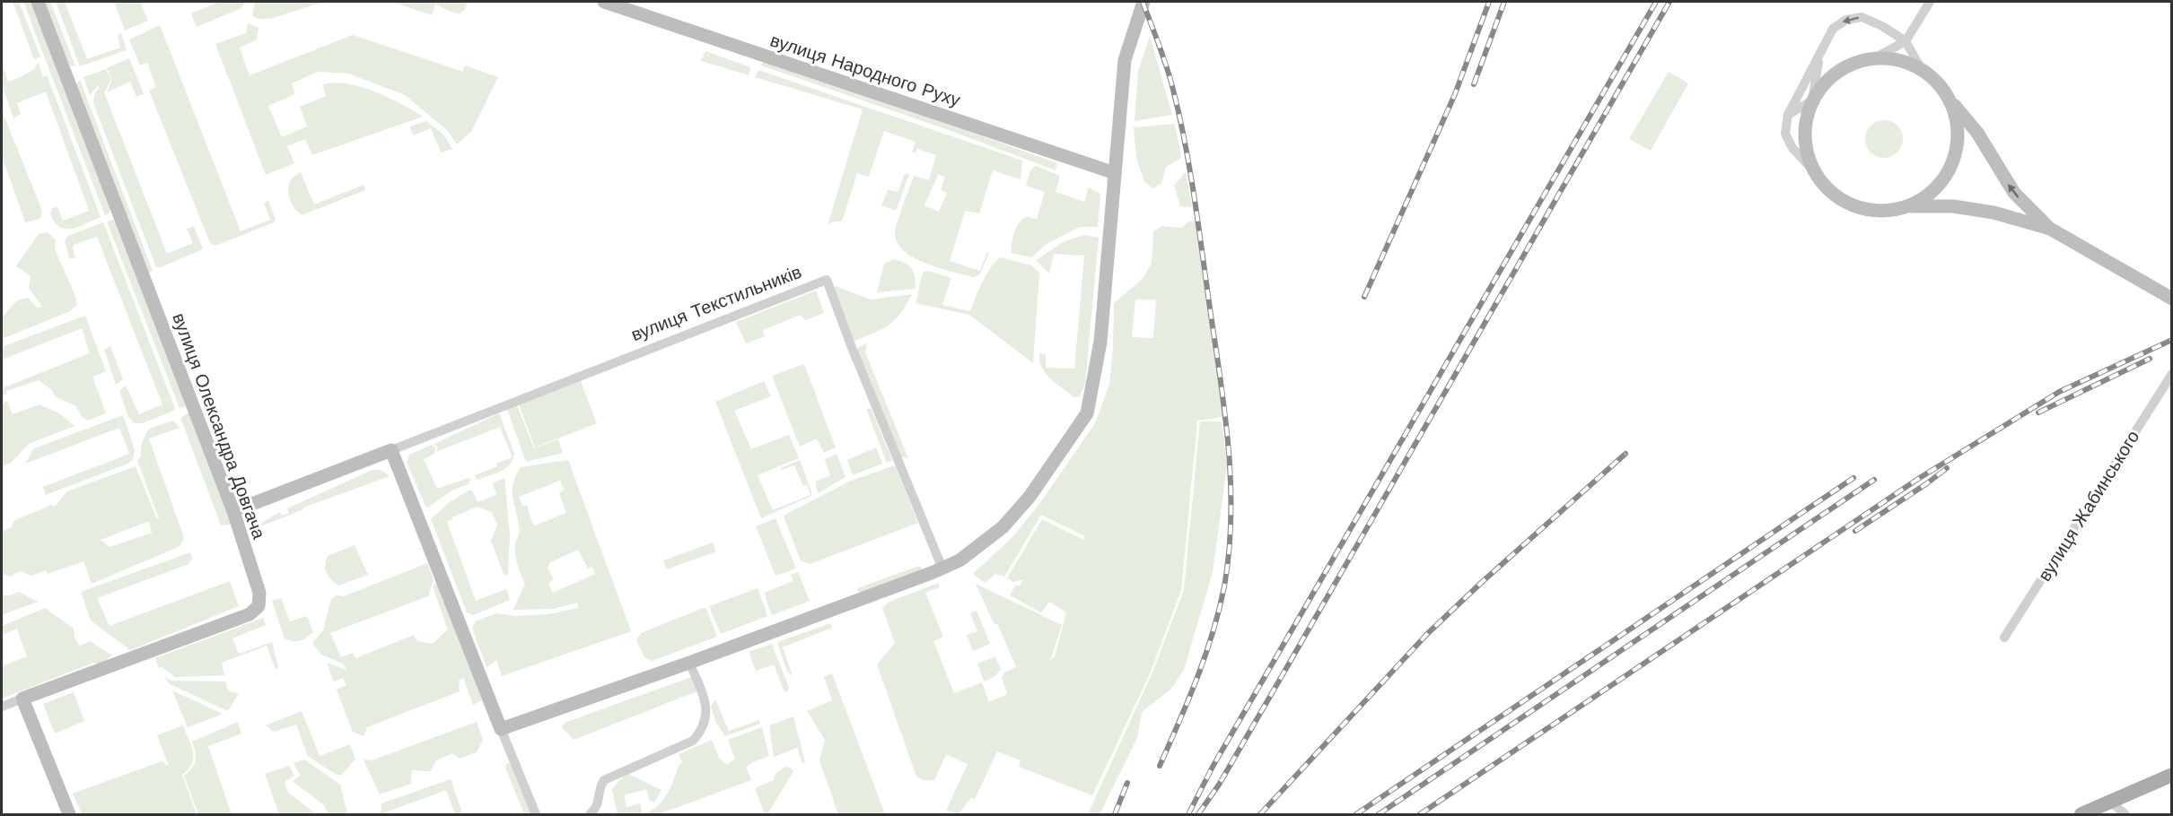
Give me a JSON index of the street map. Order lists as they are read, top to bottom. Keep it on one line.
{"streets":{"street":["вулиця Народного Руху","вулиця Текстильників","вулиця Олександра Довгача","вулиця Жабинського"]},"crossings":[["вулиця Текстильників","вулиця Олександра Довгача"]]}
